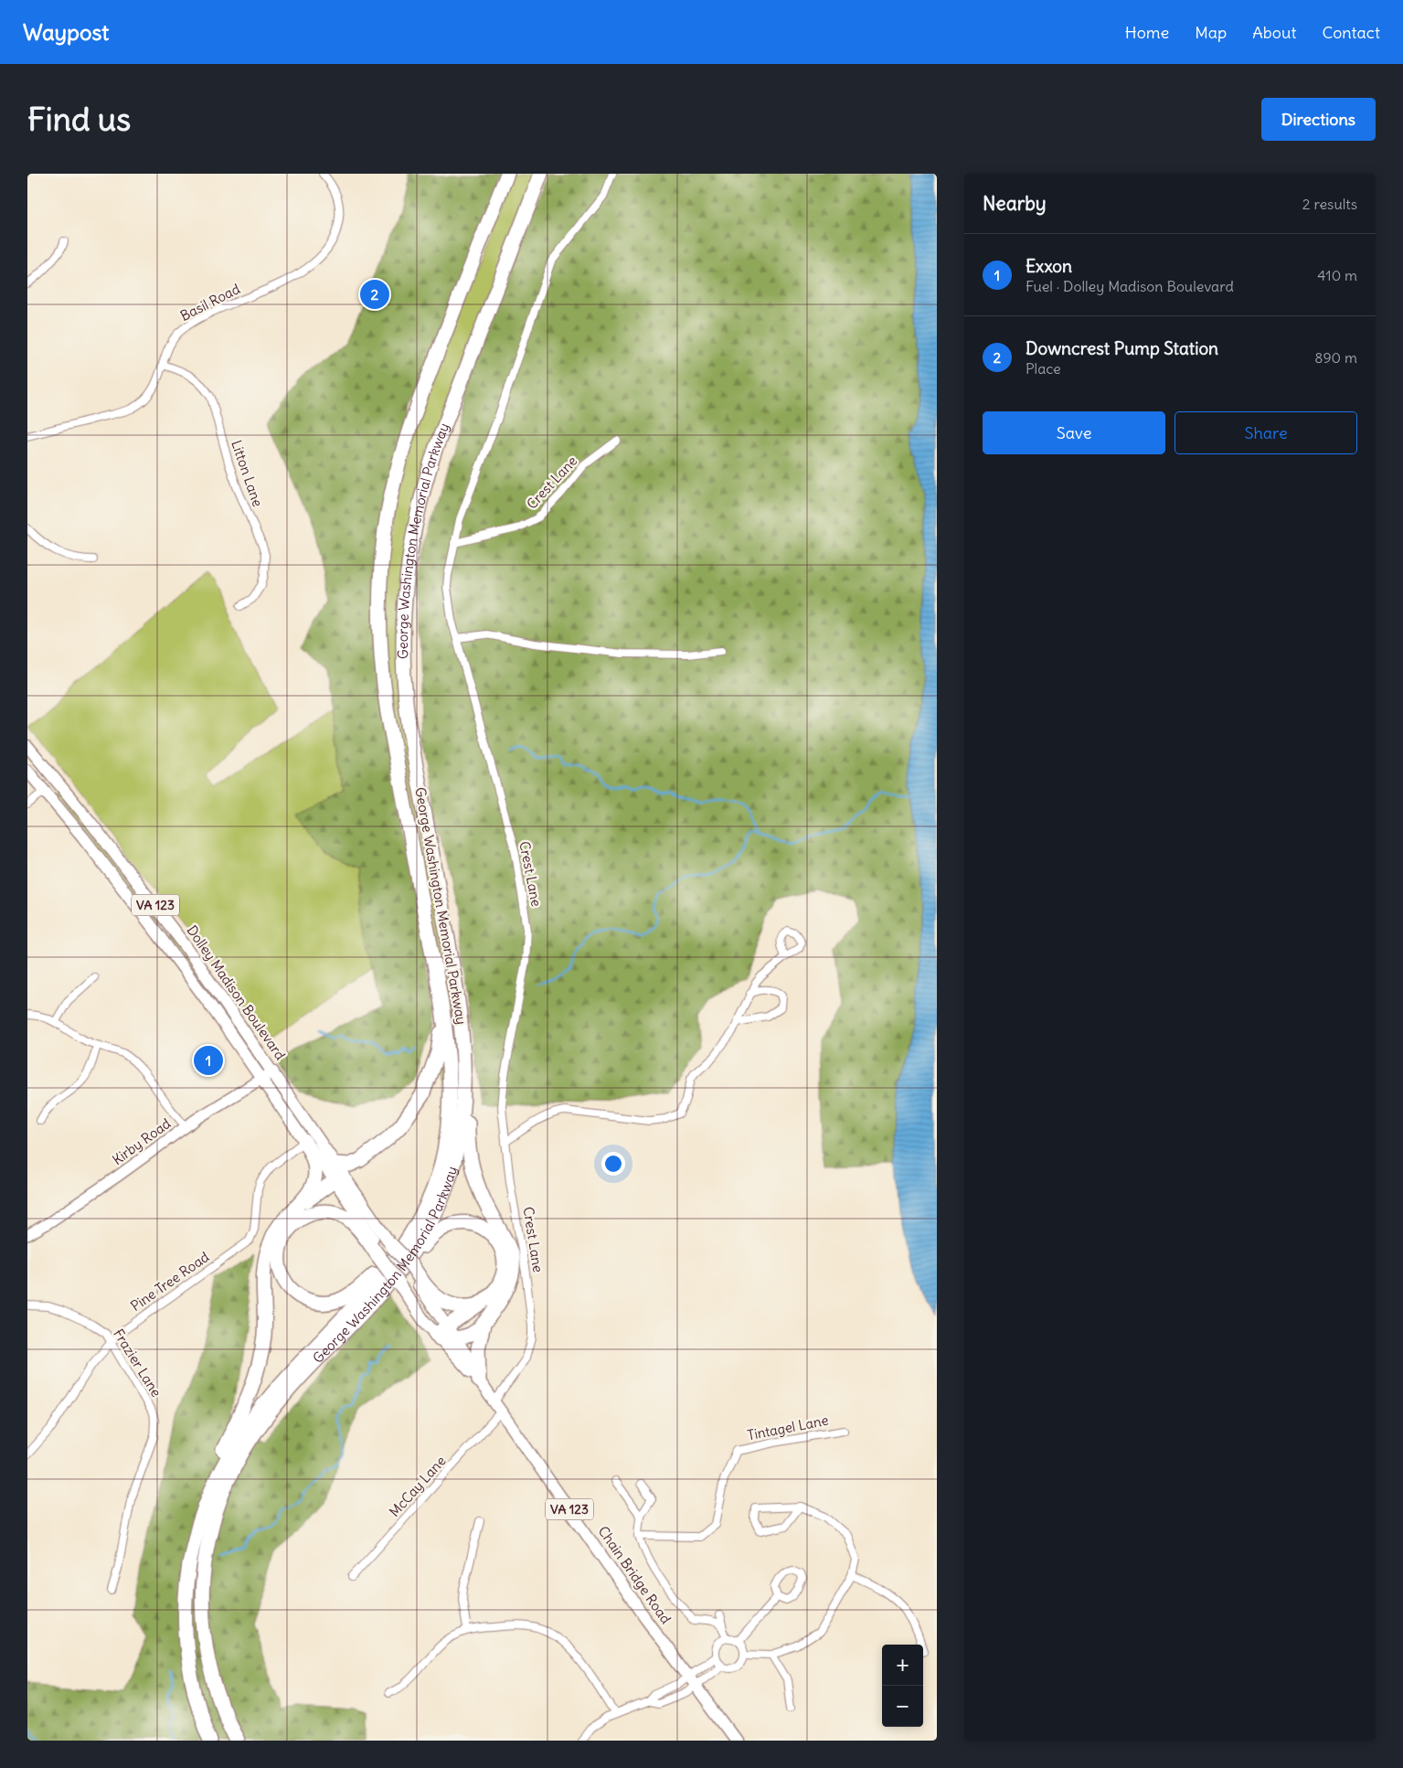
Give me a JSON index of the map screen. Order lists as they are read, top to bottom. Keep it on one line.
{"streets":{"highway":["George Washington Memorial Parkway"],"main road":["VA 123","Dolley Madison Boulevard","Kirby Road","Chain Bridge Road"],"street":["Basil Road","Litton Lane","Crest Lane","Pine Tree Road","Frazier Lane","Tintagel Lane","McCay Lane"]},"crossings":[["Basil Road","Litton Lane"],["Crest Lane","McCay Lane"],["Crest Lane","Chain Bridge Road"],["George Washington Memorial Parkway","Dolley Madison Boulevard"],["Dolley Madison Boulevard","Kirby Road"],["Dolley Madison Boulevard","Pine Tree Road"],["Pine Tree Road","Frazier Lane"],["McCay Lane","Chain Bridge Road"]],"page":{"header":"Waypost","nav":["Home","Map","About","Contact"],"buttons":["Directions",["Save","Share"]],"title":"Find us","heading":["Nearby","2 results"],"list":[{"mark":"1","name":"Exxon","note":"Fuel · Dolley Madison Boulevard","value":"410 m"},{"mark":"2","name":"Downcrest Pump Station","note":"Place","value":"890 m"}],"pins":["2","1"],"map_buttons":["+","−"]}}
